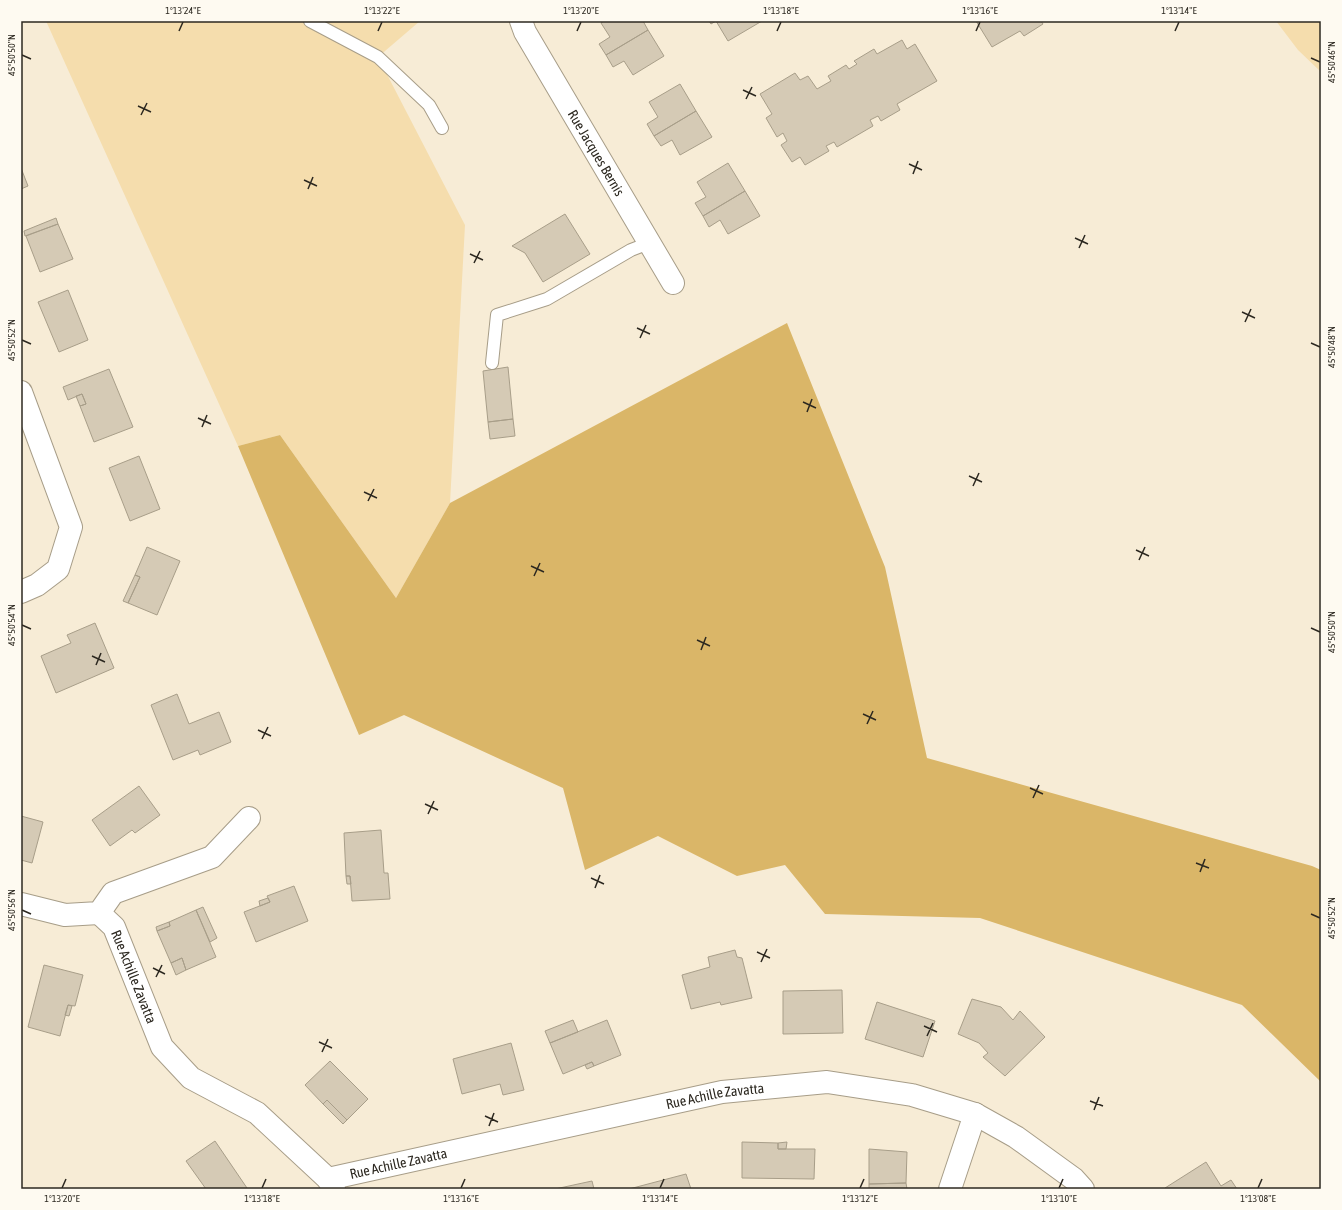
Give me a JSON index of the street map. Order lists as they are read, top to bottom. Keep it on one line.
{"streets":{"street":["Rue Jacques Bernis","Rue Achille Zavatta"]},"coordinates":["1°13'24\"E","1°13'22\"E","1°13'20\"E","1°13'18\"E","1°13'16\"E","1°13'14\"E","45°50'50\"N","45°50'46\"N","45°50'52\"N","45°50'48\"N","45°50'54\"N","45°50'56\"N","1°13'12\"E","1°13'10\"E","1°13'08\"E"]}
